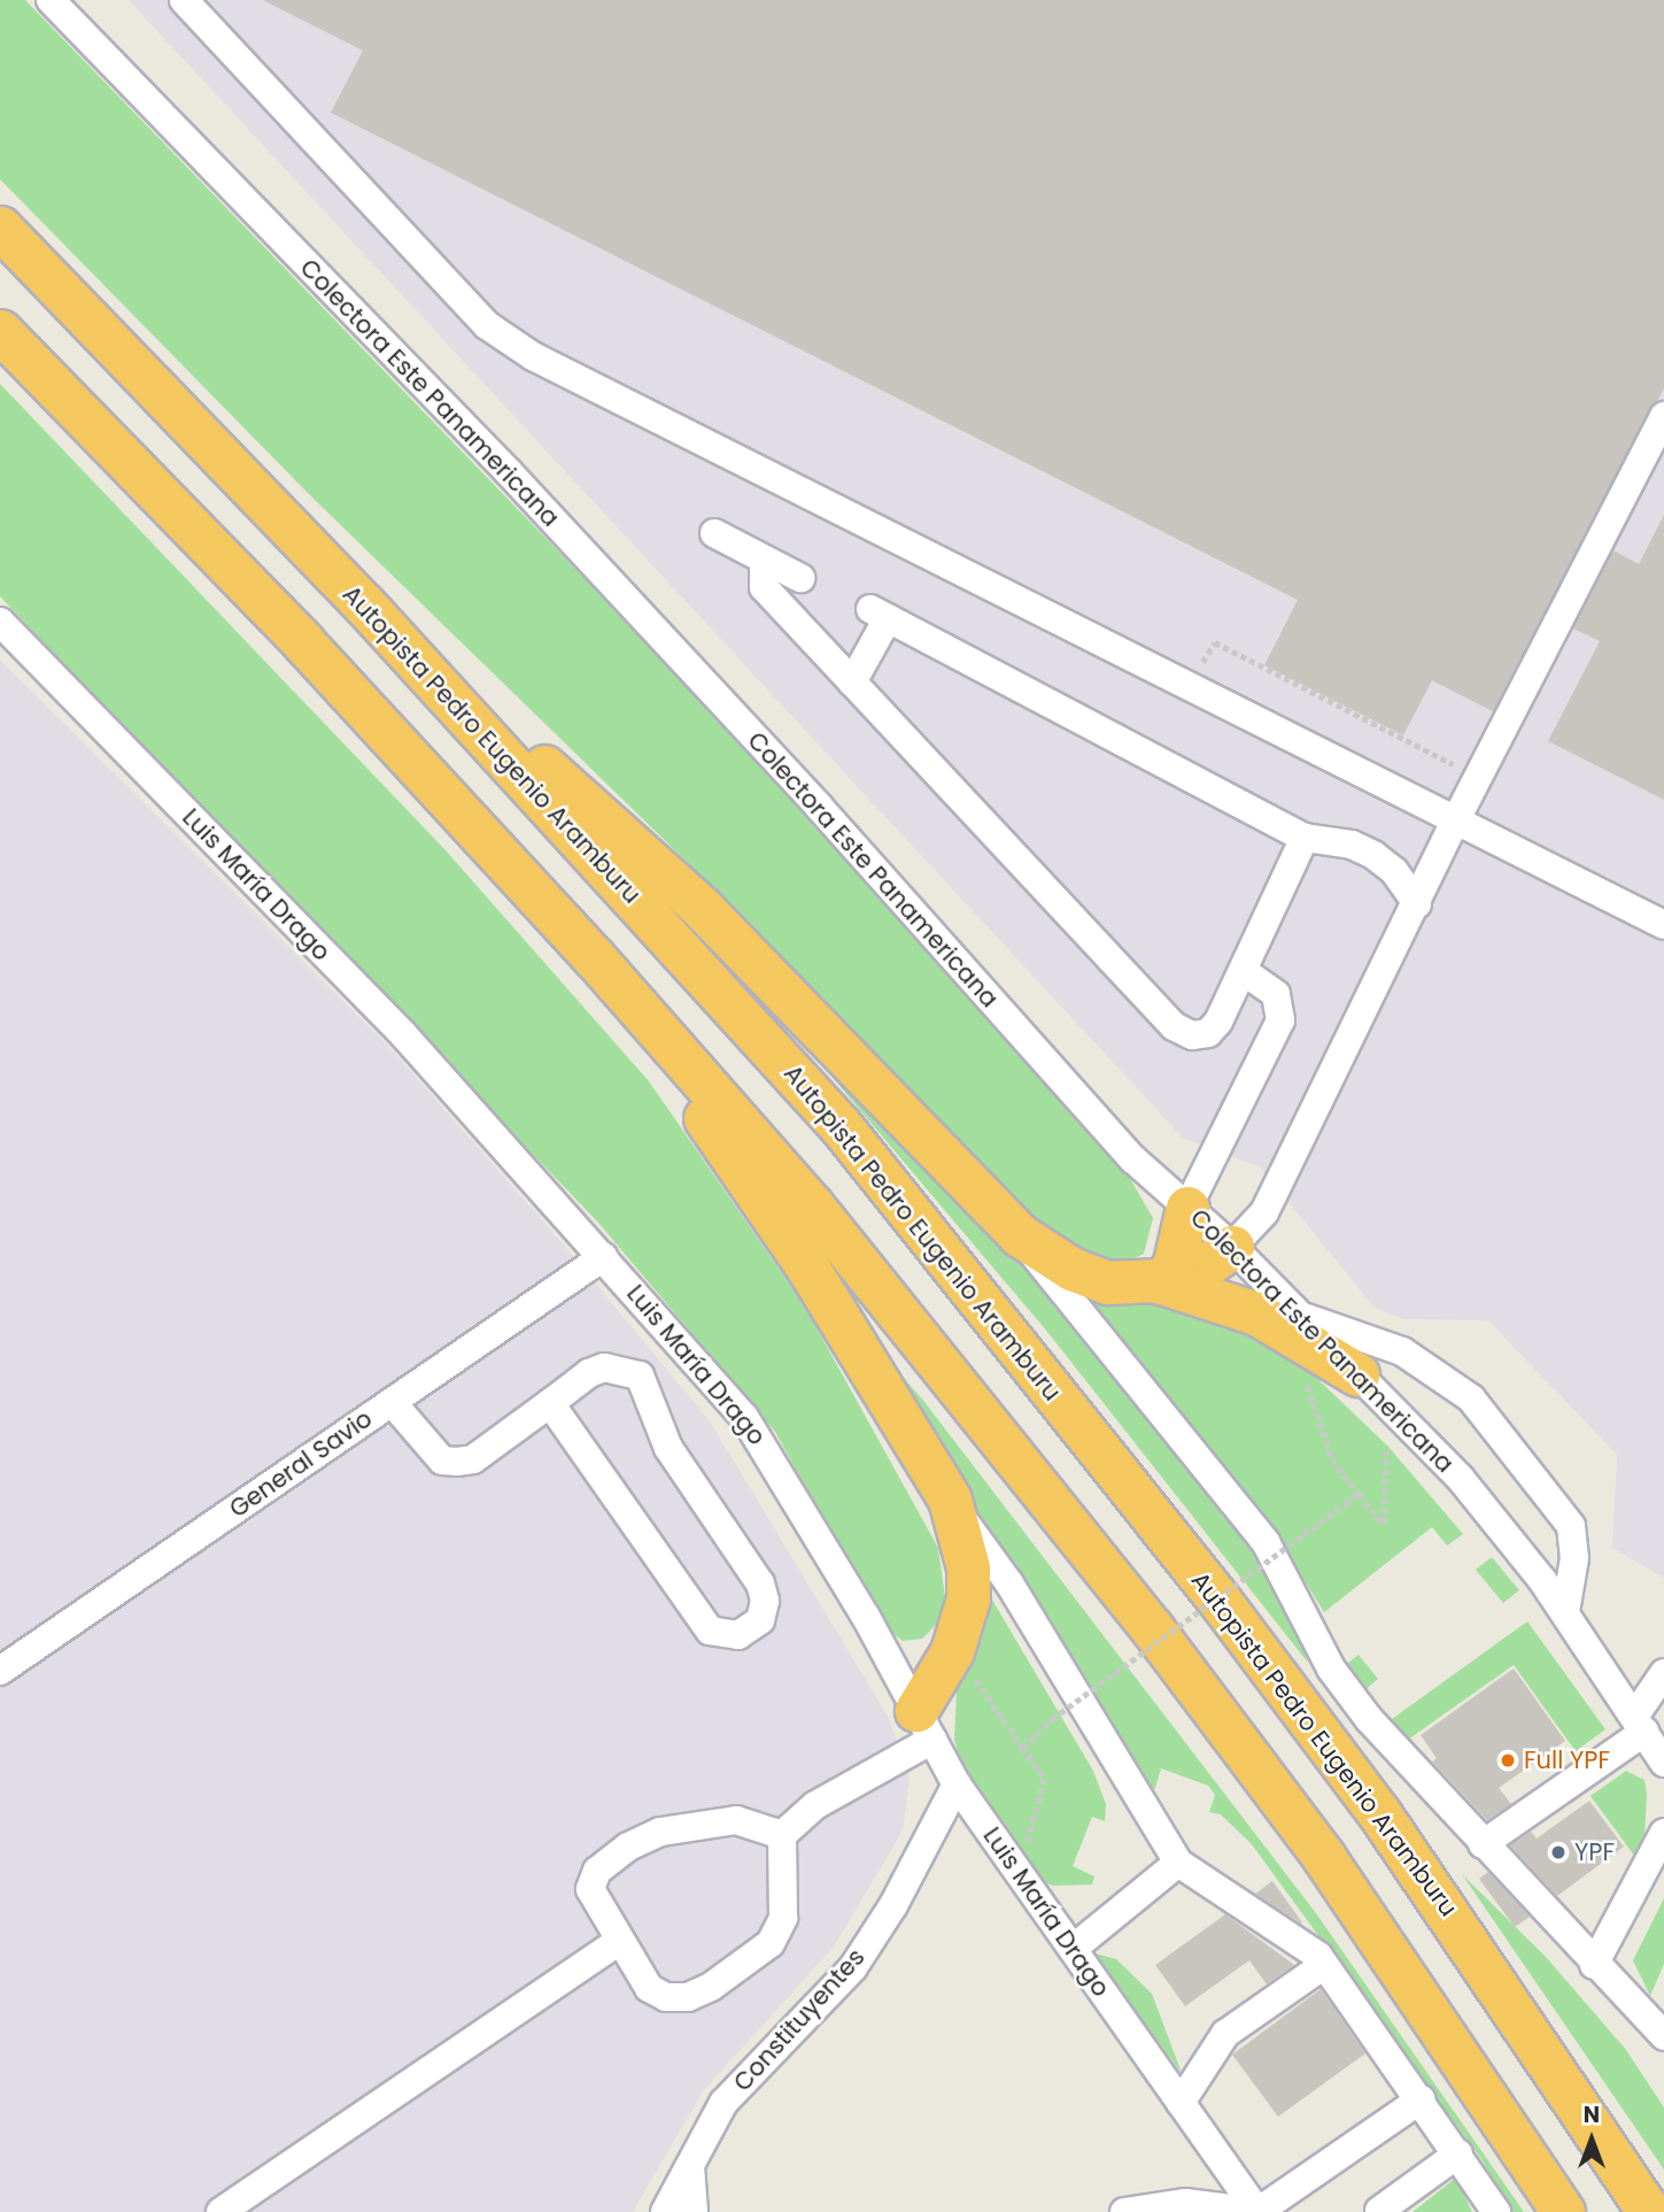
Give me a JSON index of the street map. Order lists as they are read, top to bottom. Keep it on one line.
{"streets":{"highway":["Autopista Pedro Eugenio Aramburu"],"street":["Colectora Este Panamericana","Luis María Drago","General Savio","Constituyentes"]},"crossings":[["Luis María Drago","General Savio"],["Luis María Drago","Constituyentes"]],"places":["Full YPF","YPF"],"north":"top"}
